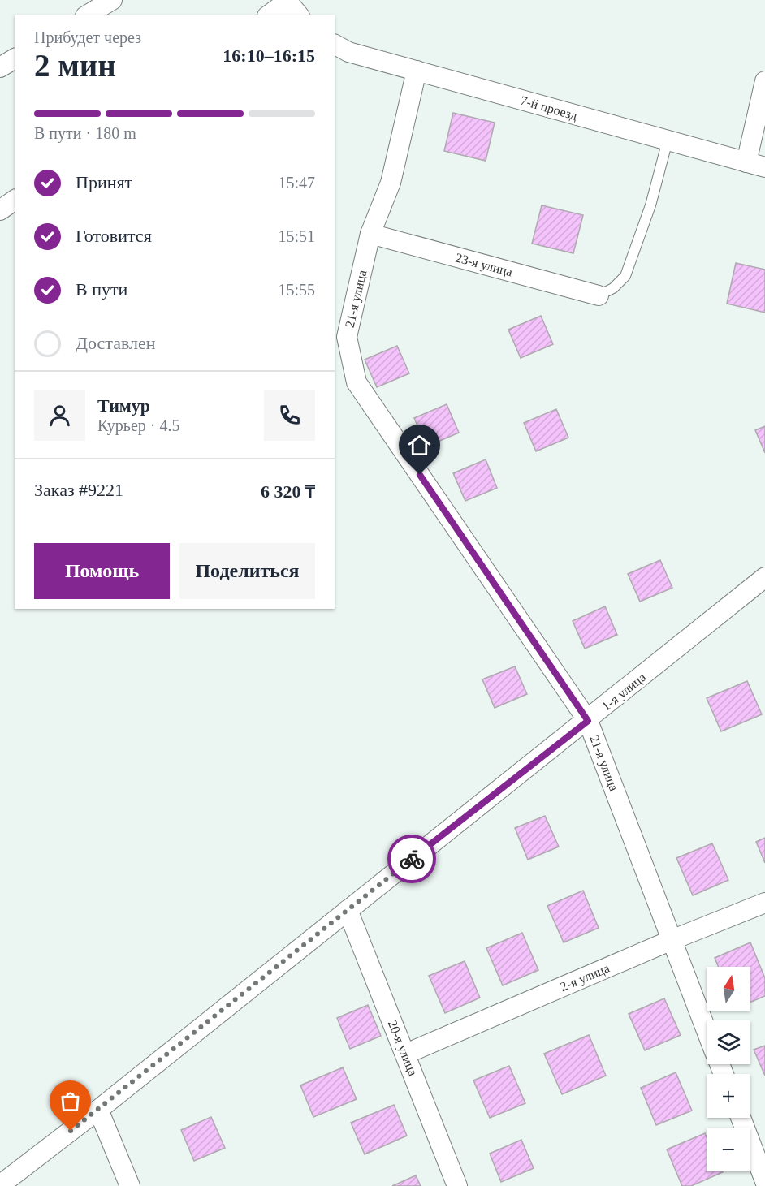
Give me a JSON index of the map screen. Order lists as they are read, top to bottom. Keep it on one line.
{"streets":{"street":["7-й проезд","23-я улица","21-я улица","1-я улица","2-я улица","20-я улица"]},"crossings":[["7-й проезд","21-я улица"],["23-я улица","21-я улица"],["21-я улица","1-я улица"],["21-я улица","2-я улица"],["1-я улица","20-я улица"],["2-я улица","20-я улица"]],"north":"top","page":{"heading":["2 мин","Прибудет через","16:10–16:15"],"panel":["Тимур","Курьер · 4.5","Заказ #9221","6 320 ₸"],"bar":"В пути · 180 m","list":[["Принят","15:47"],["Готовится","15:51"],["В пути","15:55"],"Доставлен"],"buttons":["Помощь","Поделиться"],"map_buttons":["+","−"]}}
